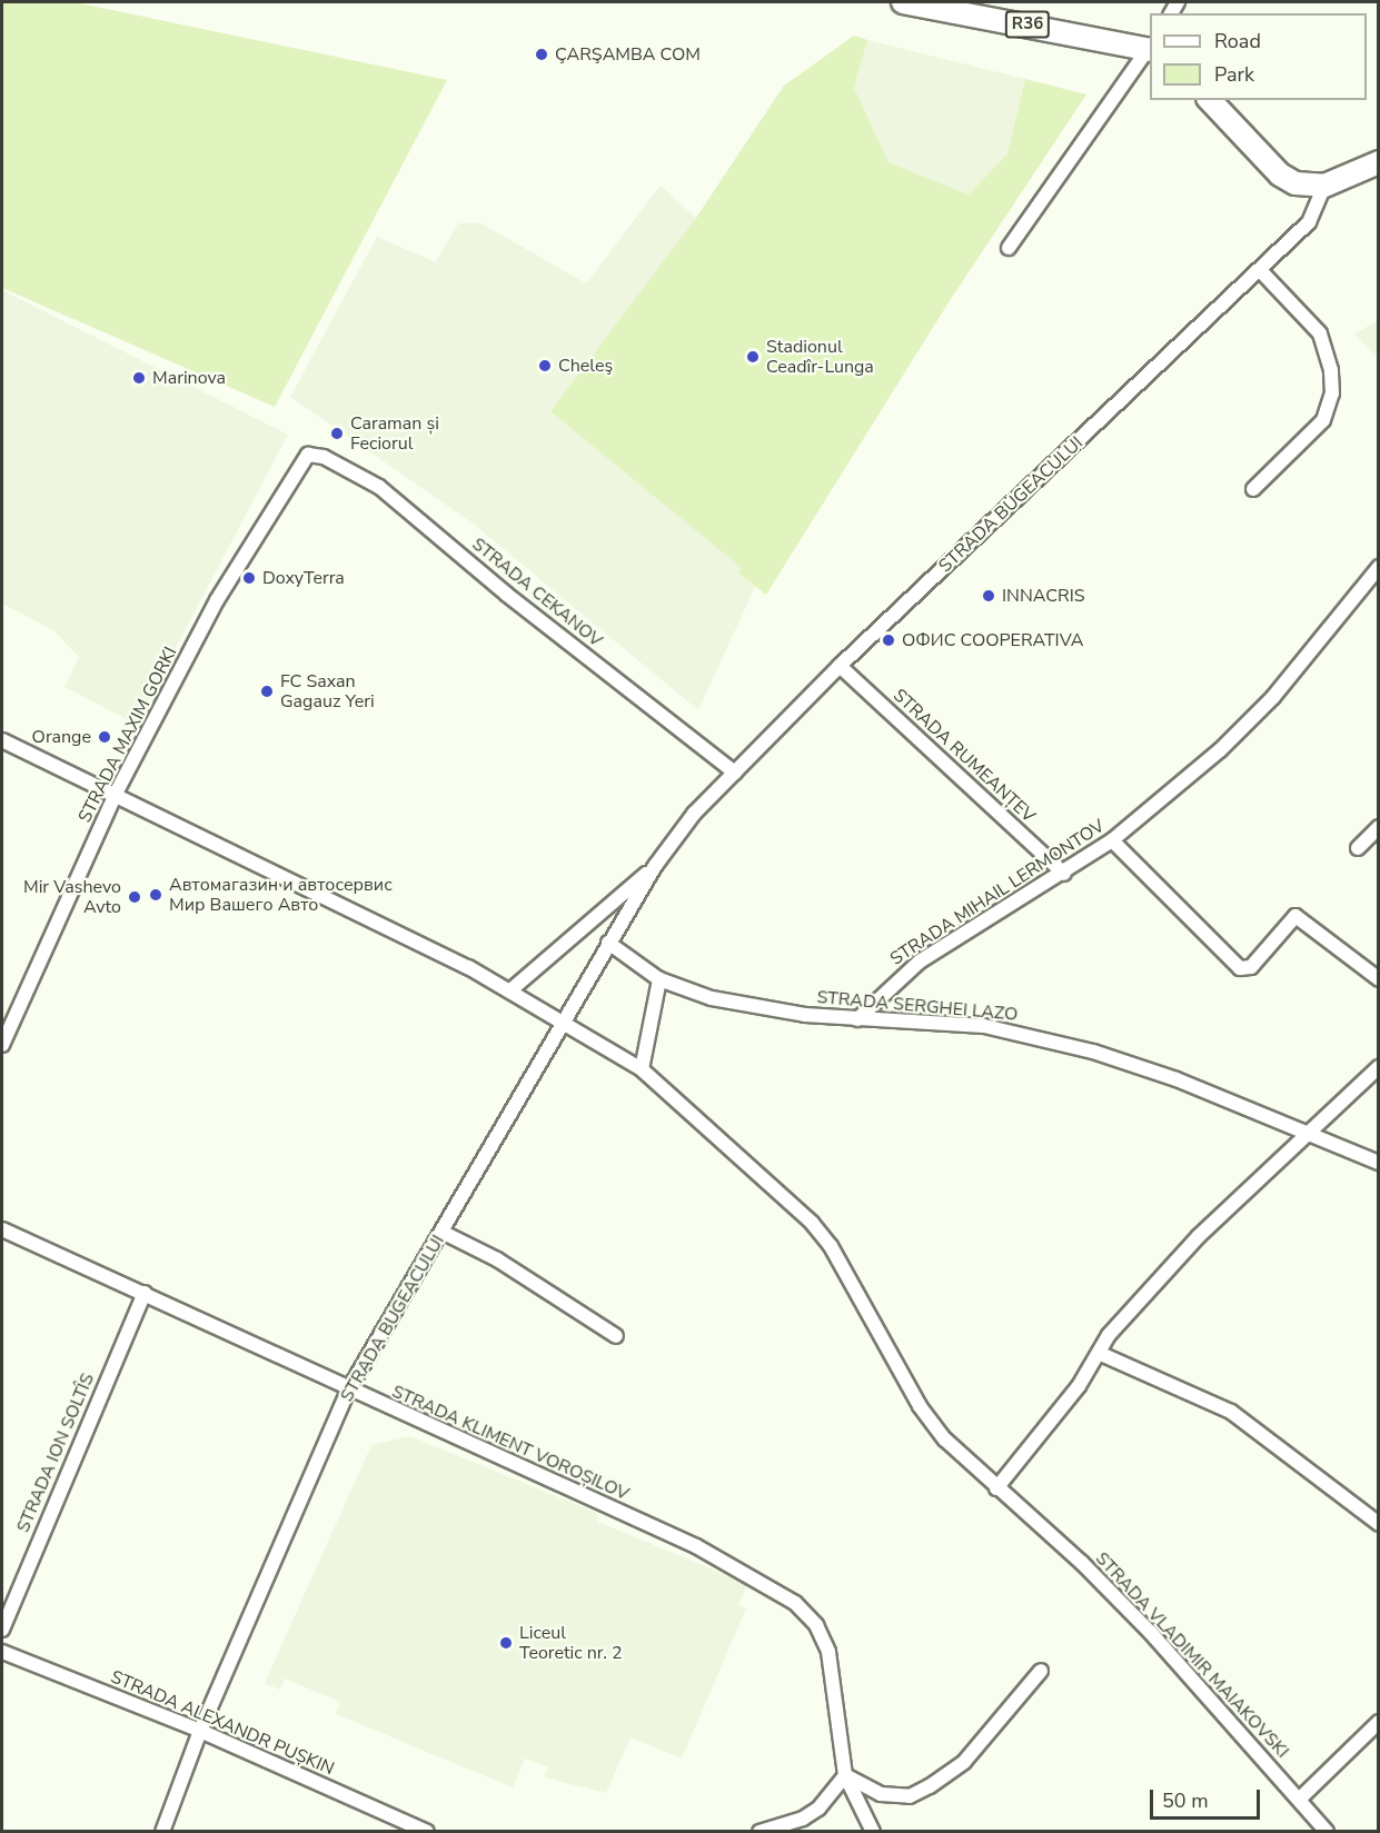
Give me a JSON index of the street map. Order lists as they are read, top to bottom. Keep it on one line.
{"streets":{"main road":["R36"],"street":["STRADA BUGEACULUI","STRADA CEKANOV","STRADA MAXIM GORKI","STRADA RUMEANȚEV","STRADA MIHAIL LERMONTOV","STRADA SERGHEI LAZO","STRADA KLIMENT VOROȘILOV","STRADA ION SOLTÎS","STRADA VLADIMIR MAIAKOVSKI","STRADA ALEXANDR PUȘKIN"]},"crossings":[["STRADA BUGEACULUI","STRADA CEKANOV"],["STRADA BUGEACULUI","STRADA RUMEANȚEV"],["STRADA BUGEACULUI","STRADA SERGHEI LAZO"],["STRADA BUGEACULUI","STRADA KLIMENT VOROȘILOV"],["STRADA BUGEACULUI","STRADA VLADIMIR MAIAKOVSKI"],["STRADA BUGEACULUI","STRADA ALEXANDR PUȘKIN"],["STRADA CEKANOV","STRADA MAXIM GORKI"],["STRADA MAXIM GORKI","STRADA VLADIMIR MAIAKOVSKI"],["STRADA RUMEANȚEV","STRADA MIHAIL LERMONTOV"],["STRADA MIHAIL LERMONTOV","STRADA SERGHEI LAZO"],["STRADA KLIMENT VOROȘILOV","STRADA ION SOLTÎS"]],"places":["ÇARŞAMBA COM","Stadionul Ceadîr-Lunga","Cheleş","Marinova","Caraman și Feciorul","DoxyTerra","INNACRIS","ОФИС COOPERATIVA","FC Saxan Gagauz Yeri","Orange","Автомагазин и автосервис Мир Вашего Авто","Mir Vashevo Avto","Liceul Teoretic nr. 2"],"legend":["Road","Park"],"scale_bar":"50 m"}
